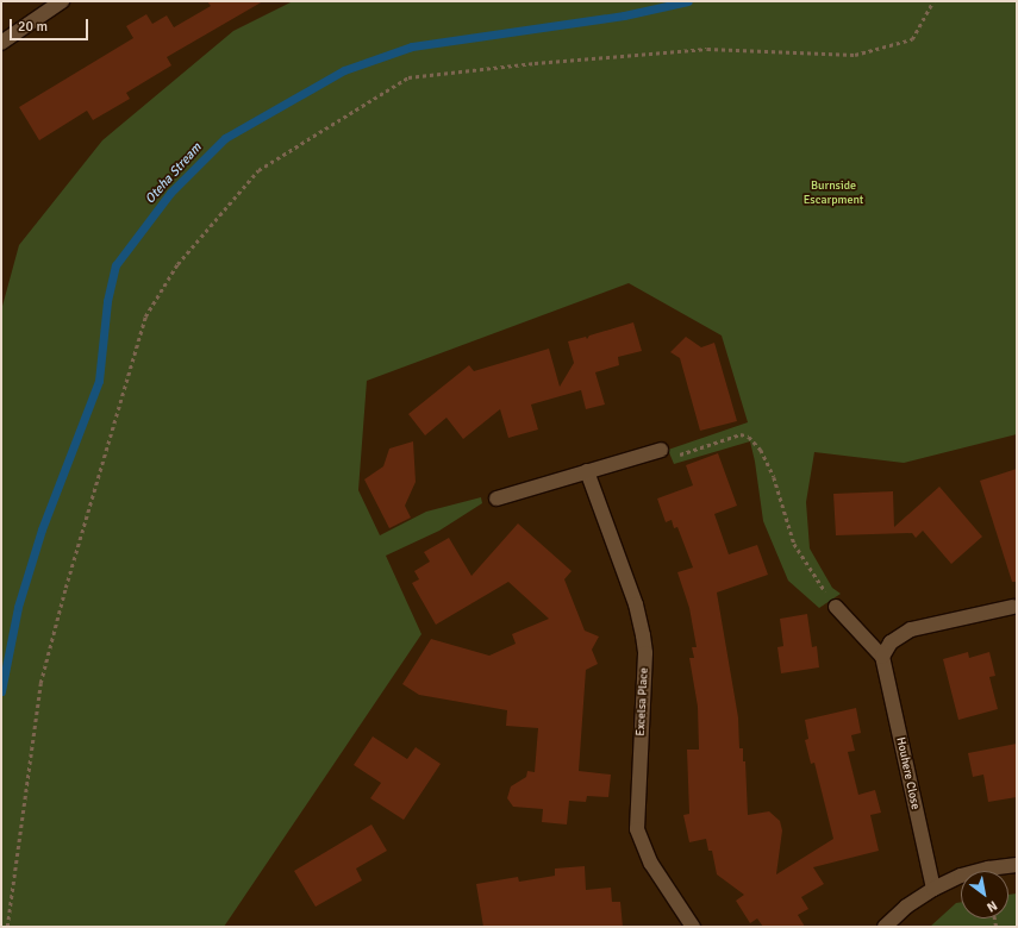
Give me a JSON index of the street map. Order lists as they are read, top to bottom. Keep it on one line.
{"streets":{"street":["Excelsa Place","Houhere Close"]},"water":["Oteha Stream"],"parks":["Burnside Escarpment"],"scale_bar":"20 m","north":"bottom right"}
